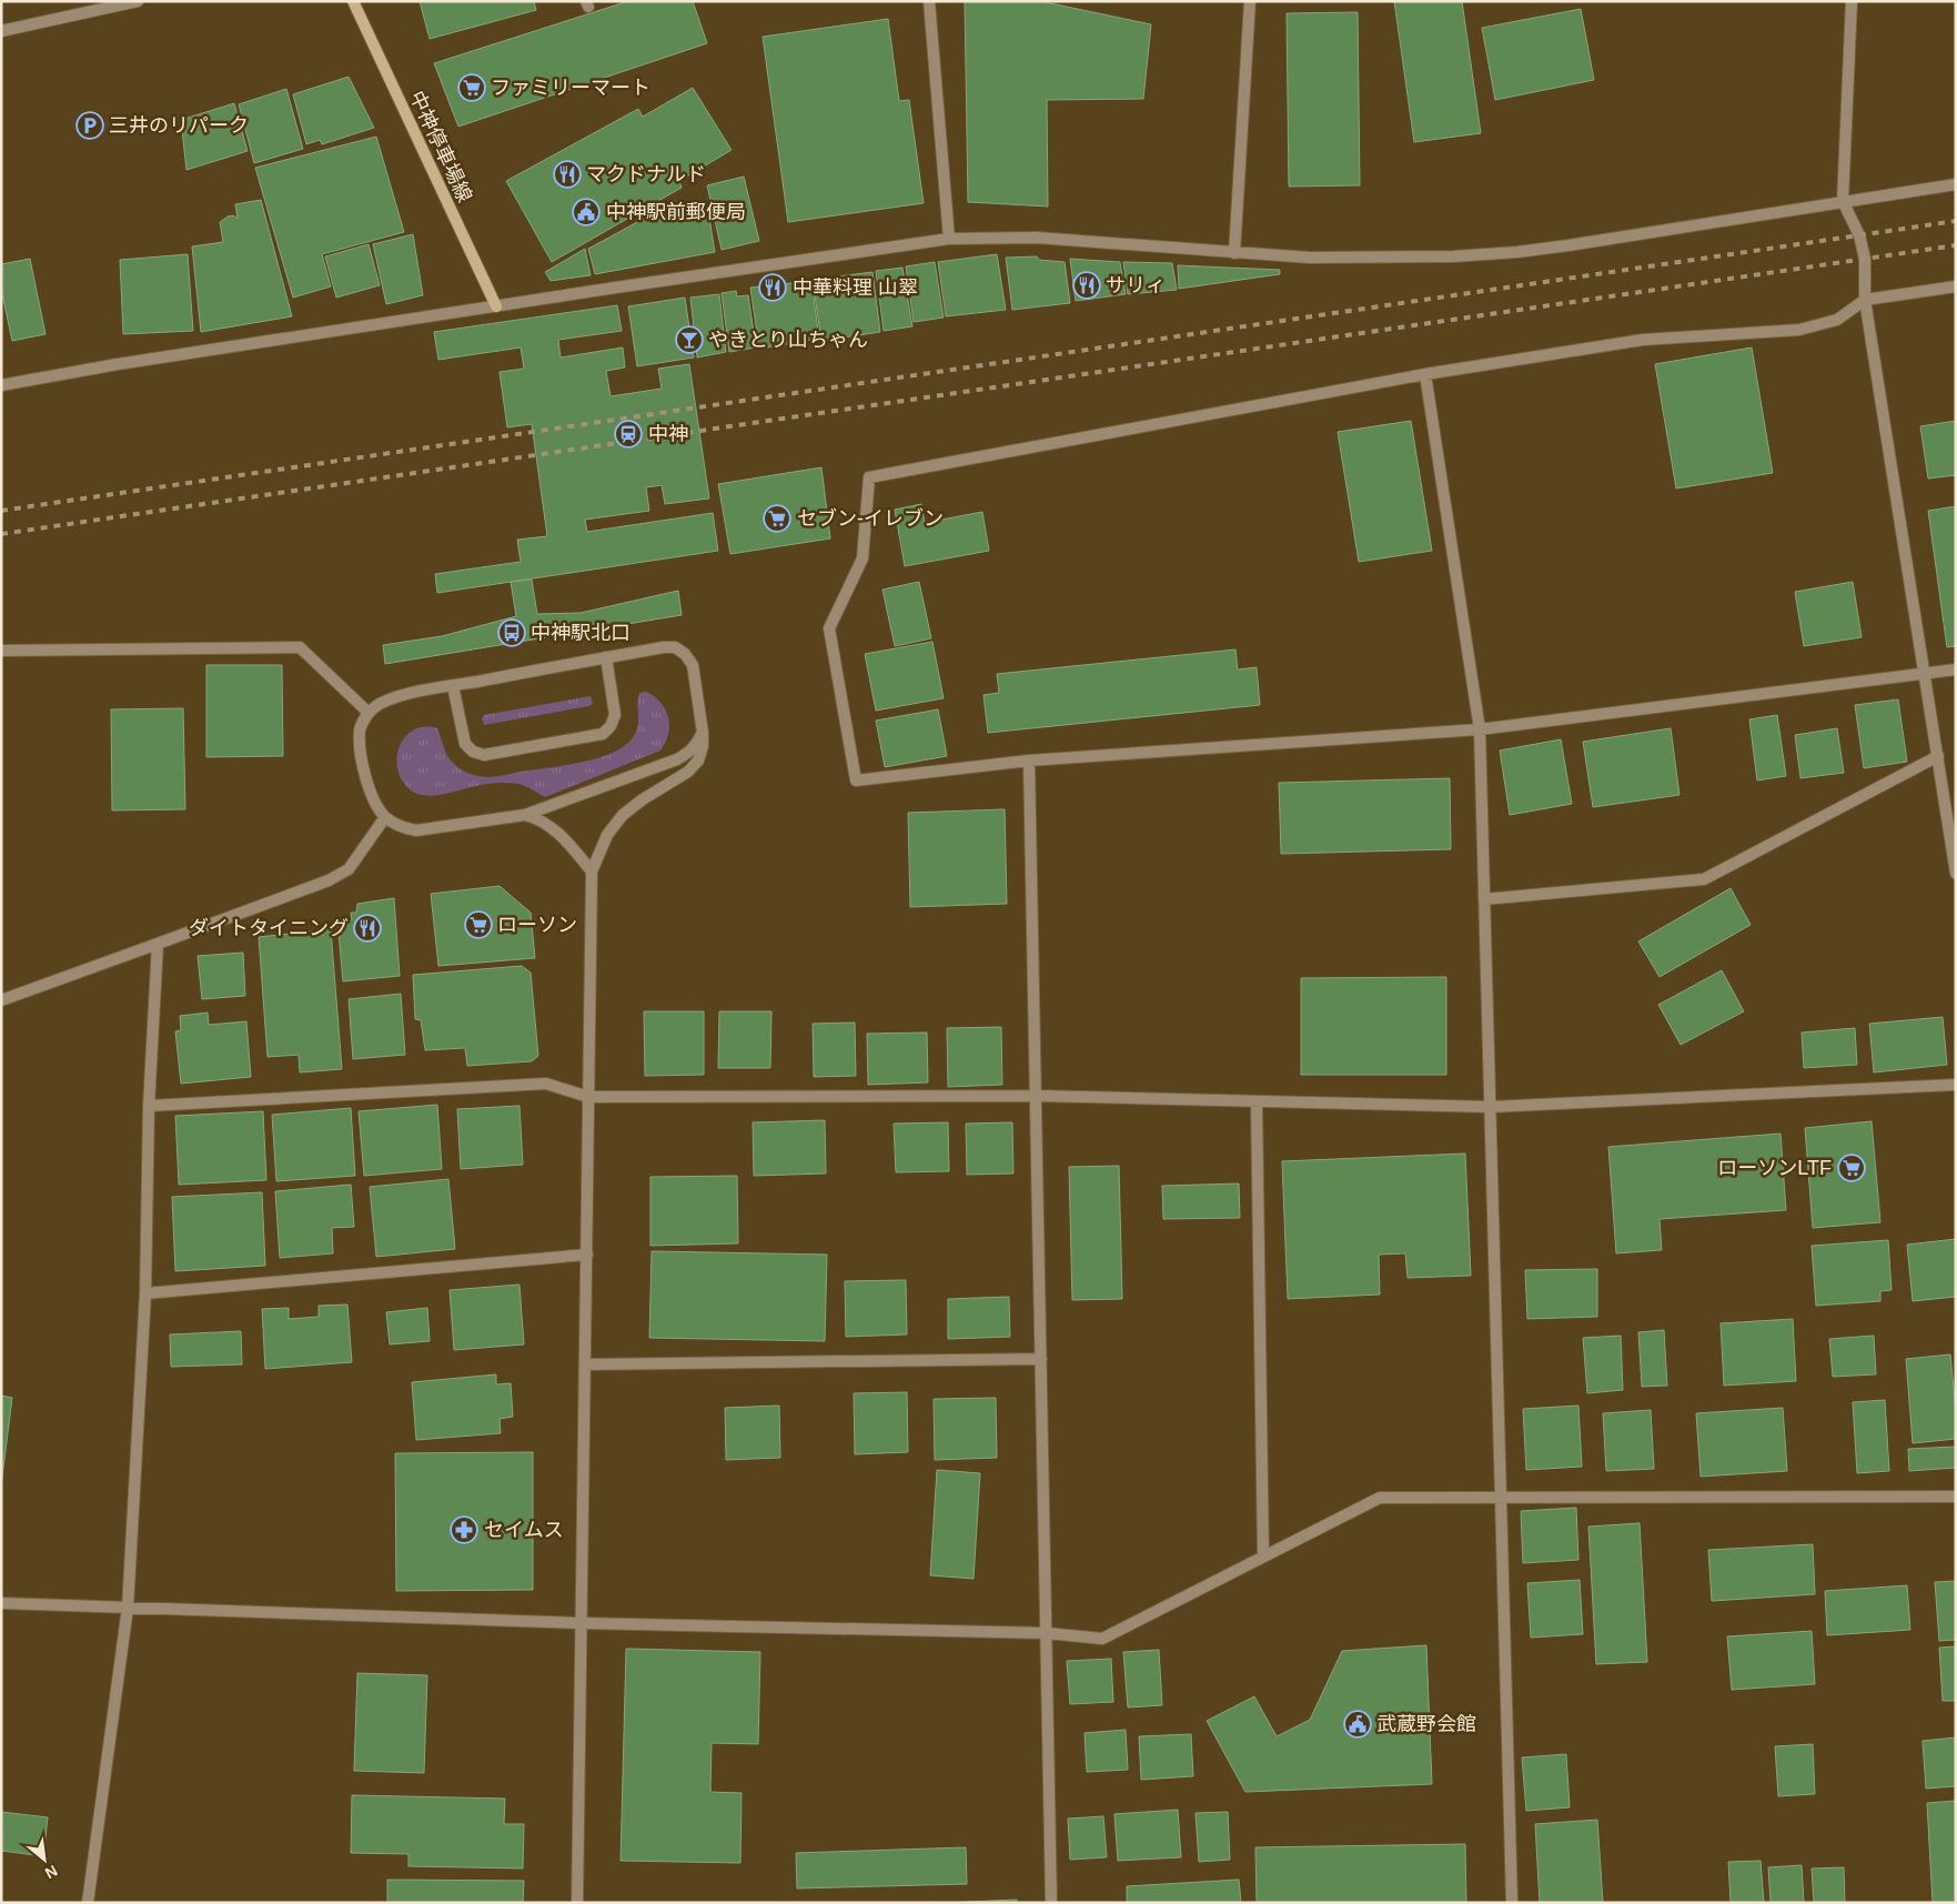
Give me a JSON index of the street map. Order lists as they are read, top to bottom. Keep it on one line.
{"streets":{"main road":["中神停車場線"]},"places":{"supermarket":["ファミリーマート","セブン-イレブン","ローソン","ローソンLTF"],"parking":["三井のリパーク"],"restaurant":["マクドナルド","サリィ","中華料理 山翠","ダイトタイニング"],"public building":["中神駅前郵便局","武蔵野会館"],"bar":["やきとり山ちゃん"],"station":["中神"],"bus stop":["中神駅北口"],"pharmacy":["セイムス"]},"north":"bottom right"}
